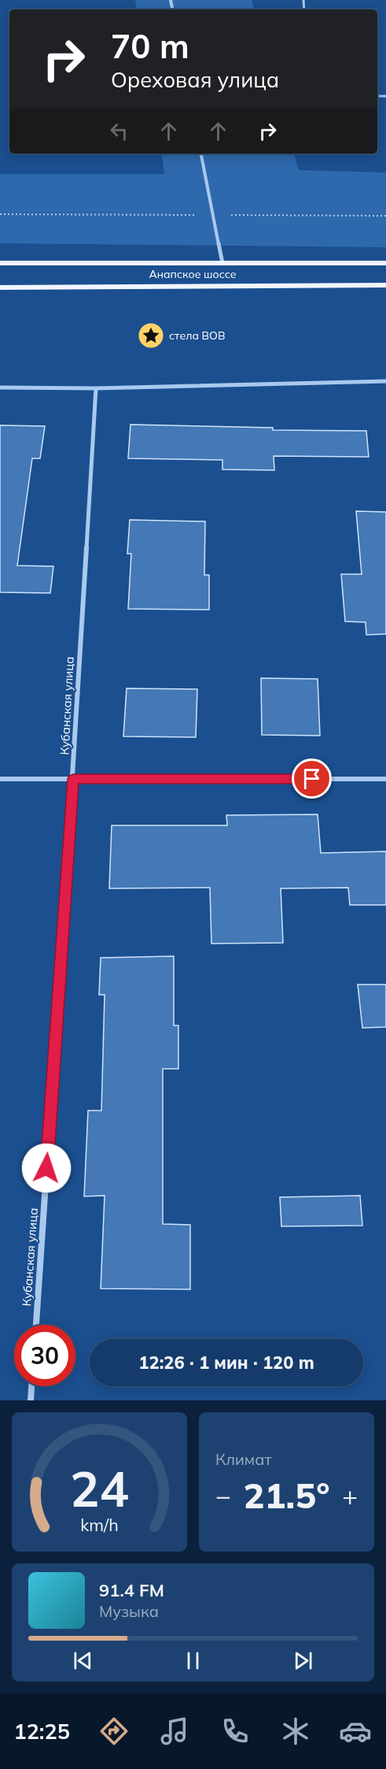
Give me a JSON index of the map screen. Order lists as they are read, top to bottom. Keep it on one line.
{"streets":{"main road":["Анапское шоссе"],"street":["Кубанская улица"]},"places":{"place":["стела ВОВ"]},"page":{"turn":["70 m","Ореховая улица"],"limit":"30","trip":"12:26 · 1 мин · 120 m","tile":"Климат","heat":["−","21.5°","+"],"song":["91.4 FM","Музыка"],"tabs":"12:25","gauge":["24","km/h"]}}
